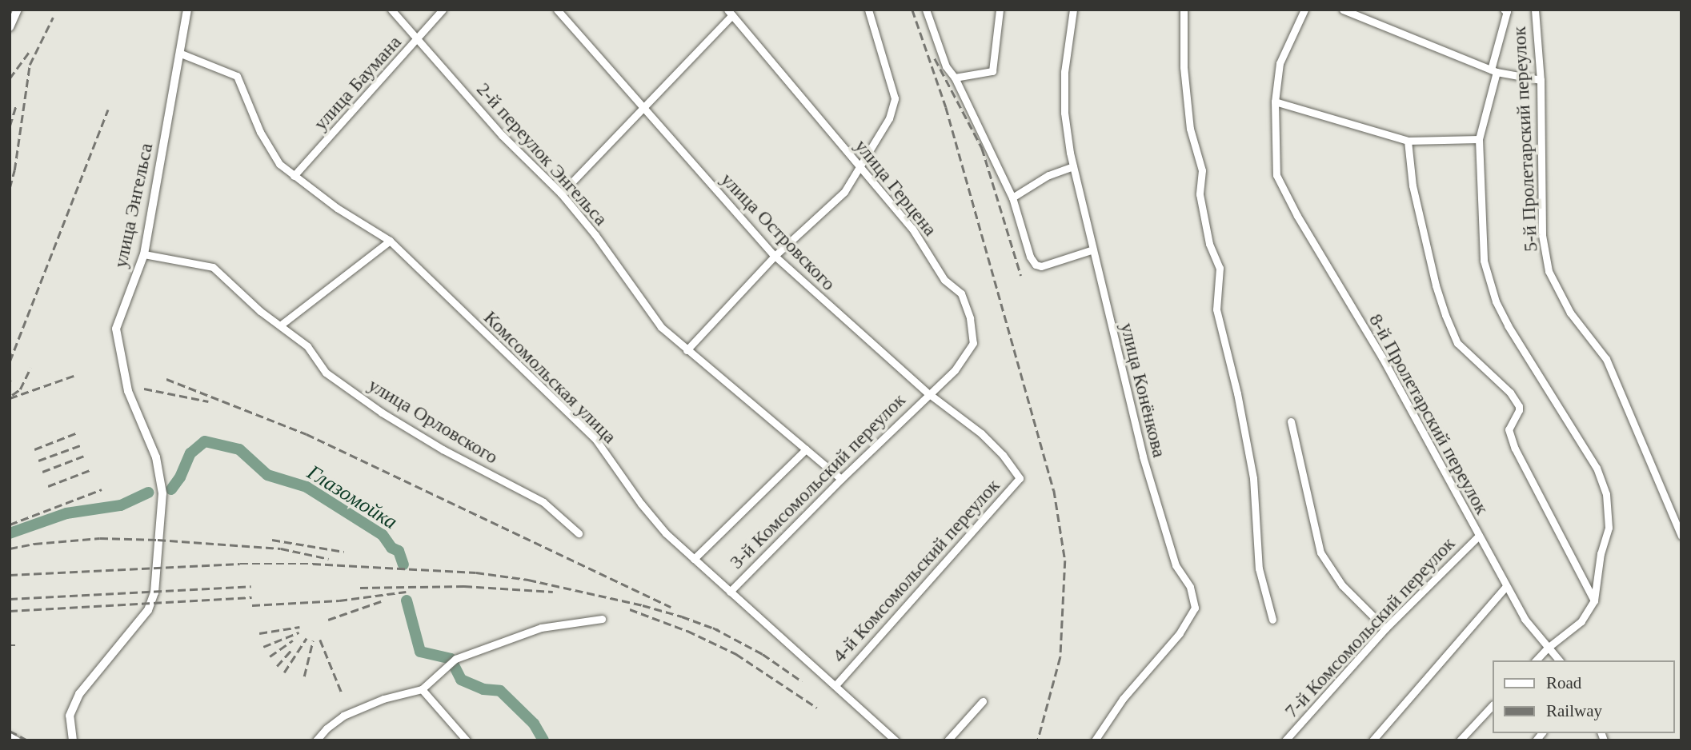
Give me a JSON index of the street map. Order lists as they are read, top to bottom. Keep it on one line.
{"streets":{"street":["улица Баумана","5-й Пролетарский переулок","2-й переулок Энгельса","улица Герцена","улица Энгельса","улица Островского","Комсомольская улица","улица Конёнкова","8-й Пролетарский переулок","улица Орловского","3-й Комсомольский переулок","4-й Комсомольский переулок","7-й Комсомольский переулок"]},"crossings":[["улица Баумана","2-й переулок Энгельса"],["улица Баумана","Комсомольская улица"],["2-й переулок Энгельса","3-й Комсомольский переулок"],["улица Герцена","улица Островского"],["улица Герцена","3-й Комсомольский переулок"],["улица Энгельса","Комсомольская улица"],["улица Энгельса","улица Орловского"],["улица Островского","3-й Комсомольский переулок"],["улица Островского","4-й Комсомольский переулок"],["Комсомольская улица","3-й Комсомольский переулок"],["Комсомольская улица","4-й Комсомольский переулок"],["8-й Пролетарский переулок","7-й Комсомольский переулок"]],"water":["Глазомойка"],"legend":["Road","Railway"]}
